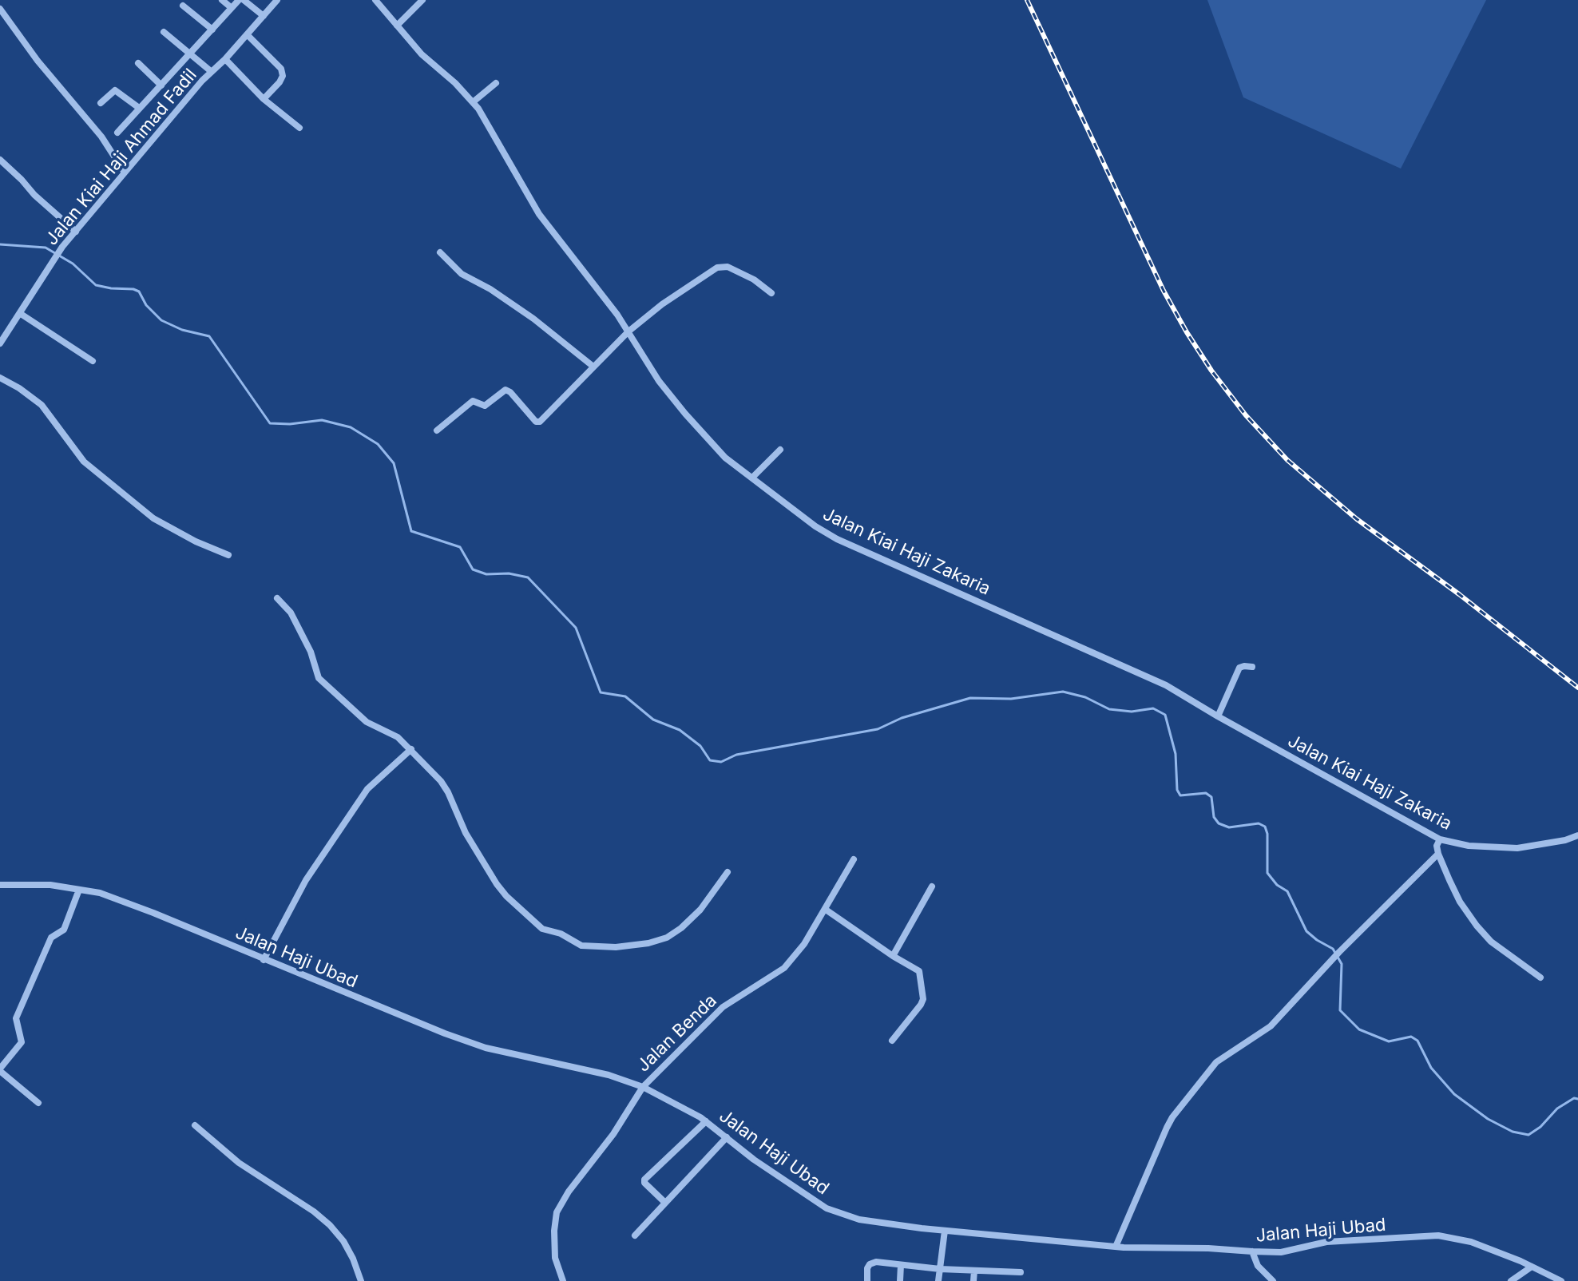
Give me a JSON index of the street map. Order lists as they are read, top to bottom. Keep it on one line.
{"streets":{"street":["Jalan Kiai Haji Ahmad Fadil","Jalan Kiai Haji Zakaria","Jalan Haji Ubad","Jalan Benda"]},"crossings":[["Jalan Haji Ubad","Jalan Benda"]]}
